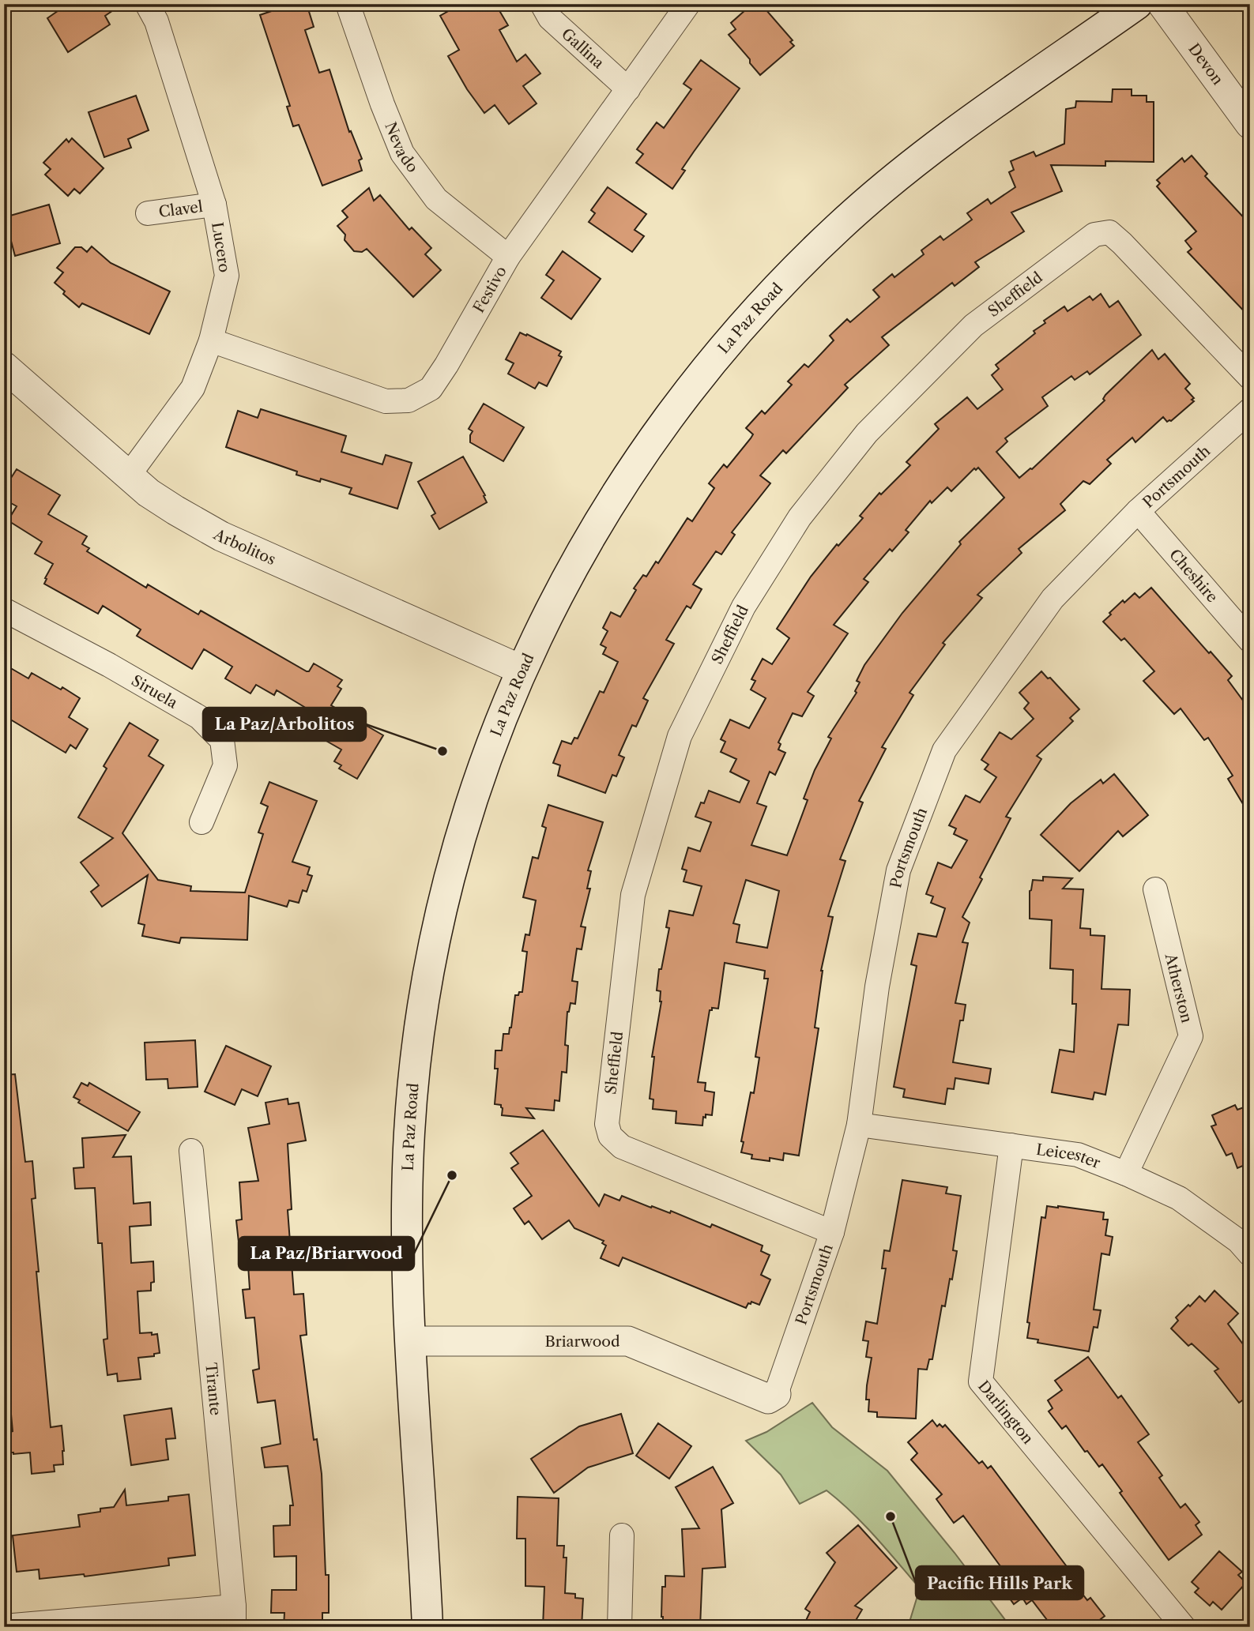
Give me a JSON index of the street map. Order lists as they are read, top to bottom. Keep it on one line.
{"streets":{"main road":["La Paz Road"],"street":["Gallina","Devon","Nevado","Clavel","Lucero","Festivo","Sheffield","Portsmouth","Arbolitos","Cheshire","Siruela","Atherston","Leicester","Briarwood","Tirante","Darlington"]},"crossings":[["Gallina","Festivo"],["Nevado","Festivo"],["Clavel","Lucero"],["Lucero","Festivo"],["Lucero","Arbolitos"],["Sheffield","Portsmouth"],["La Paz Road","Arbolitos"],["La Paz Road","Briarwood"],["Portsmouth","Cheshire"],["Portsmouth","Leicester"],["Portsmouth","Briarwood"],["Atherston","Leicester"],["Leicester","Darlington"]],"places":["La Paz/Arbolitos","La Paz/Briarwood","Pacific Hills Park"]}
